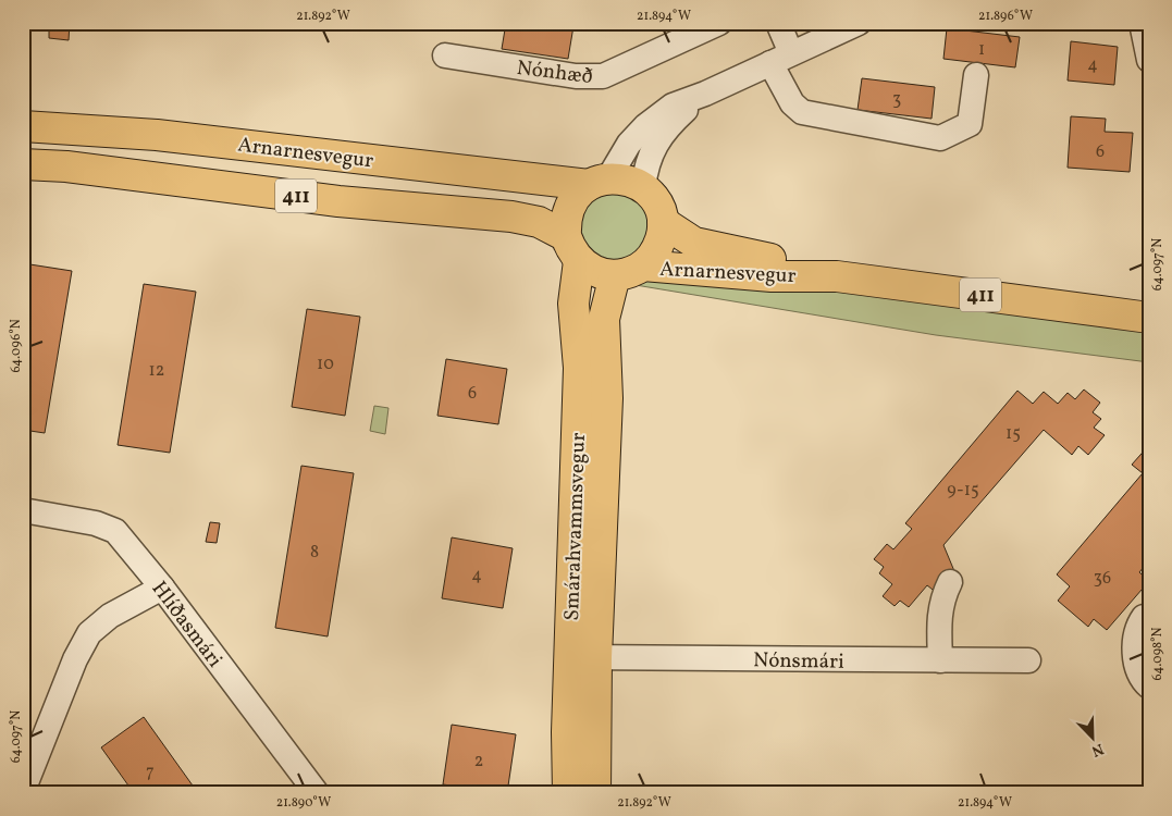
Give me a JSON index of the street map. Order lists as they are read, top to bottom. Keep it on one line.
{"streets":{"main road":["Arnarnesvegur","411","Smárahvammsvegur"],"street":["Nónhæð","Hlíðasmári","Nónsmári"]},"crossings":[["Arnarnesvegur","411"],["Arnarnesvegur","Smárahvammsvegur"],["411","Smárahvammsvegur"],["Smárahvammsvegur","Nónsmári"]],"house_numbers":["1","4","3","6","10","12","6","15","9-15","8","4","36","2","7"],"north":"bottom right","coordinates":["21.892°W","21.894°W","21.896°W","64.097°N","64.096°N","64.098°N","21.890°W"]}
